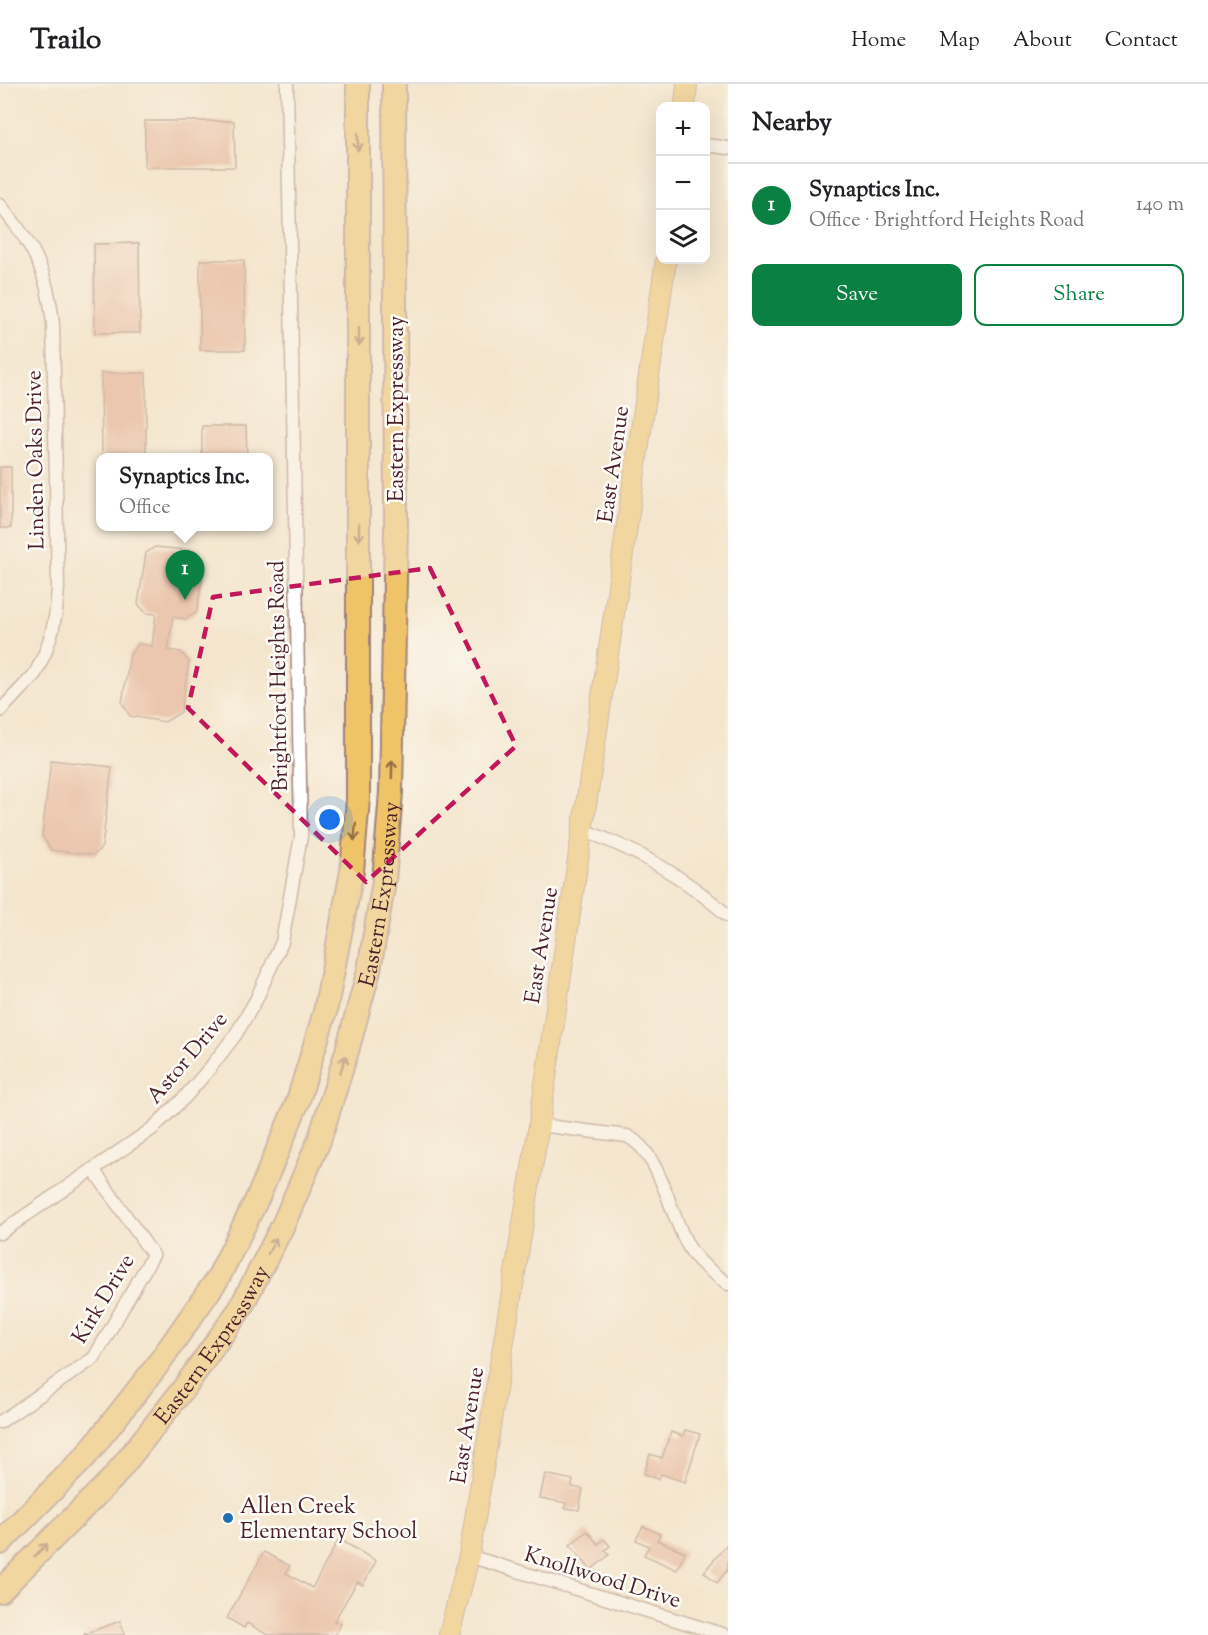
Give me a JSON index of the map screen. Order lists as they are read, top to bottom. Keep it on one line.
{"streets":{"highway":["Eastern Expressway"],"main road":["East Avenue"],"street":["Linden Oaks Drive","Brightford Heights Road","Astor Drive","Kirk Drive","Knollwood Drive"]},"crossings":[["East Avenue","Knollwood Drive"],["Brightford Heights Road","Astor Drive"],["Astor Drive","Kirk Drive"]],"places":["Allen Creek Elementary School"],"page":{"header":"Trailo","nav":["Home","Map","About","Contact"],"heading":"Nearby","map_buttons":["+","−"],"list":[{"mark":"1","name":"Synaptics Inc.","note":"Office · Brightford Heights Road","value":"140 m"}],"buttons":["Save","Share"],"popup":["Synaptics Inc.","Office"],"pins":"1"}}
